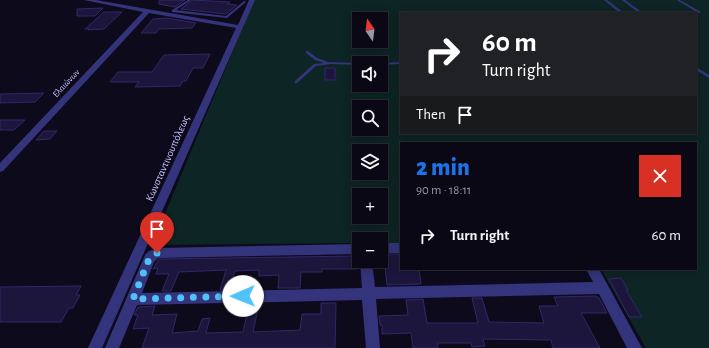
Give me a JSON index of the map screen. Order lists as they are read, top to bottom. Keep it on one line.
{"streets":{"street":["Ελαιώνων","Κωνσταντινουπόλεως"]},"north":"top","page":{"map_buttons":["+","−"],"turn":["60 m","Turn right"],"then":"Then","heading":["2 min","90 m · 18:11"],"list":[{"name":"Turn right","value":"60 m"}]}}
